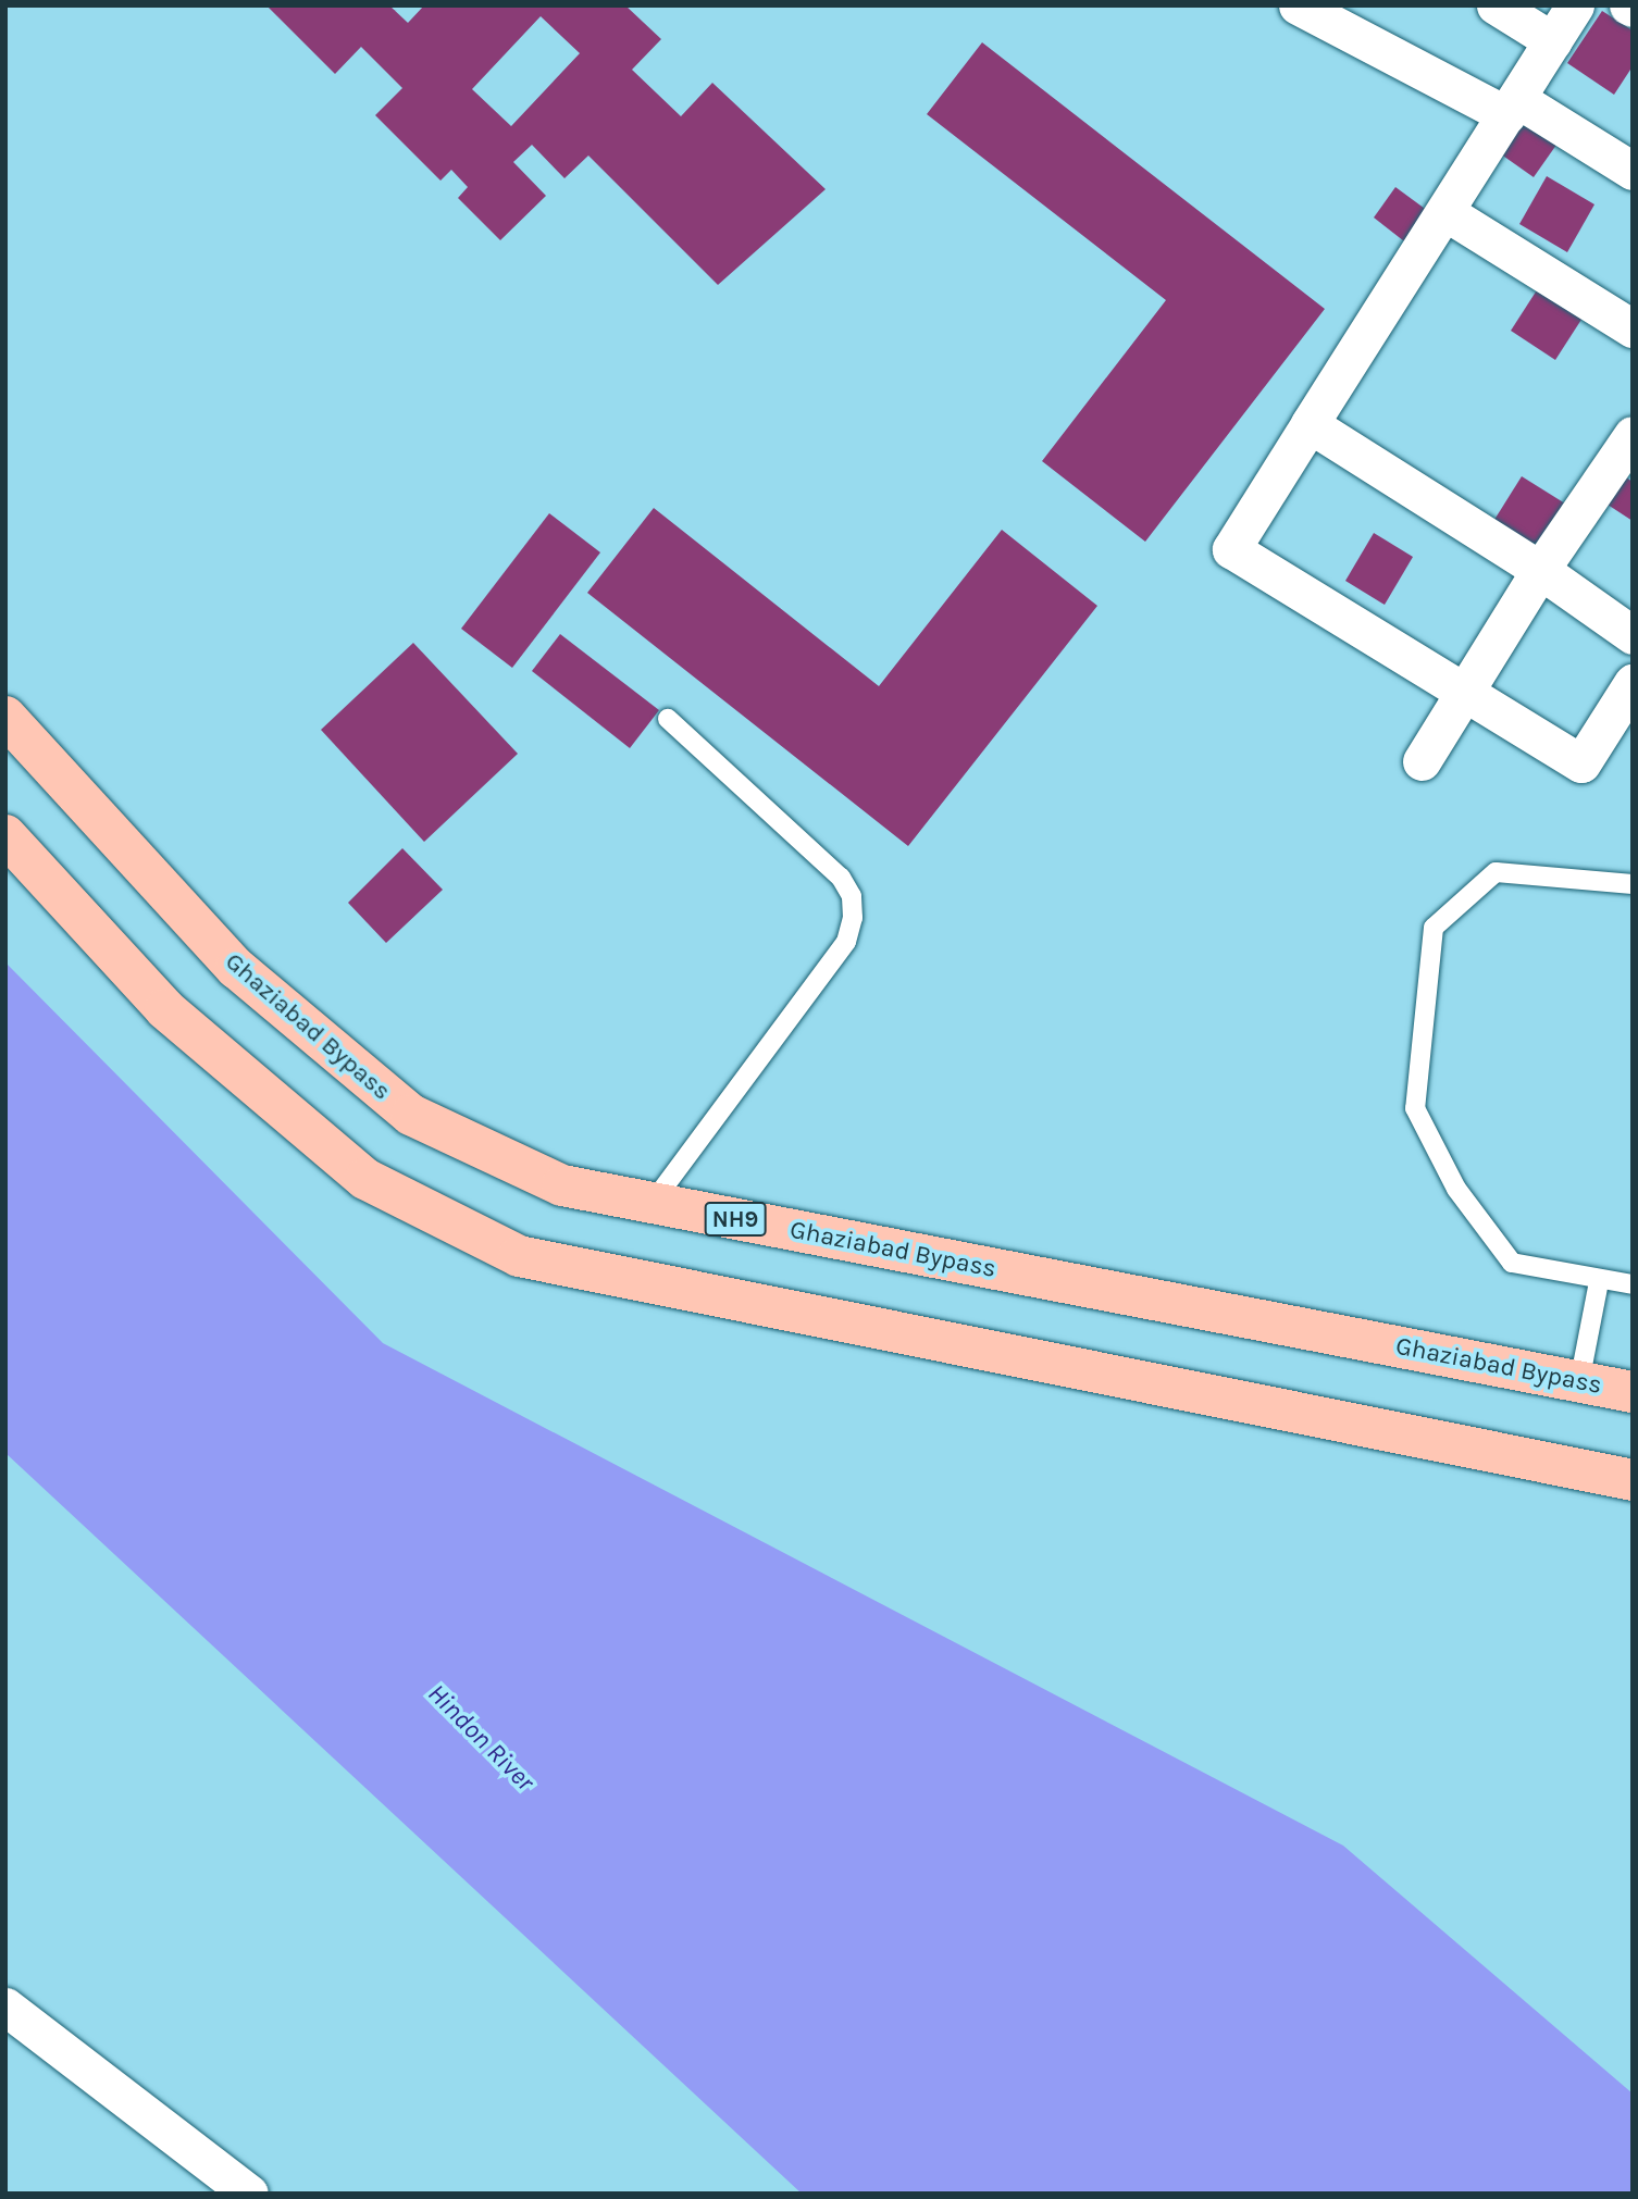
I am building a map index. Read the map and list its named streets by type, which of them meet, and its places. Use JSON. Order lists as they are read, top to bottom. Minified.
{"streets":{"highway":["Ghaziabad Bypass","NH9"]},"water":["Hindon River"]}
